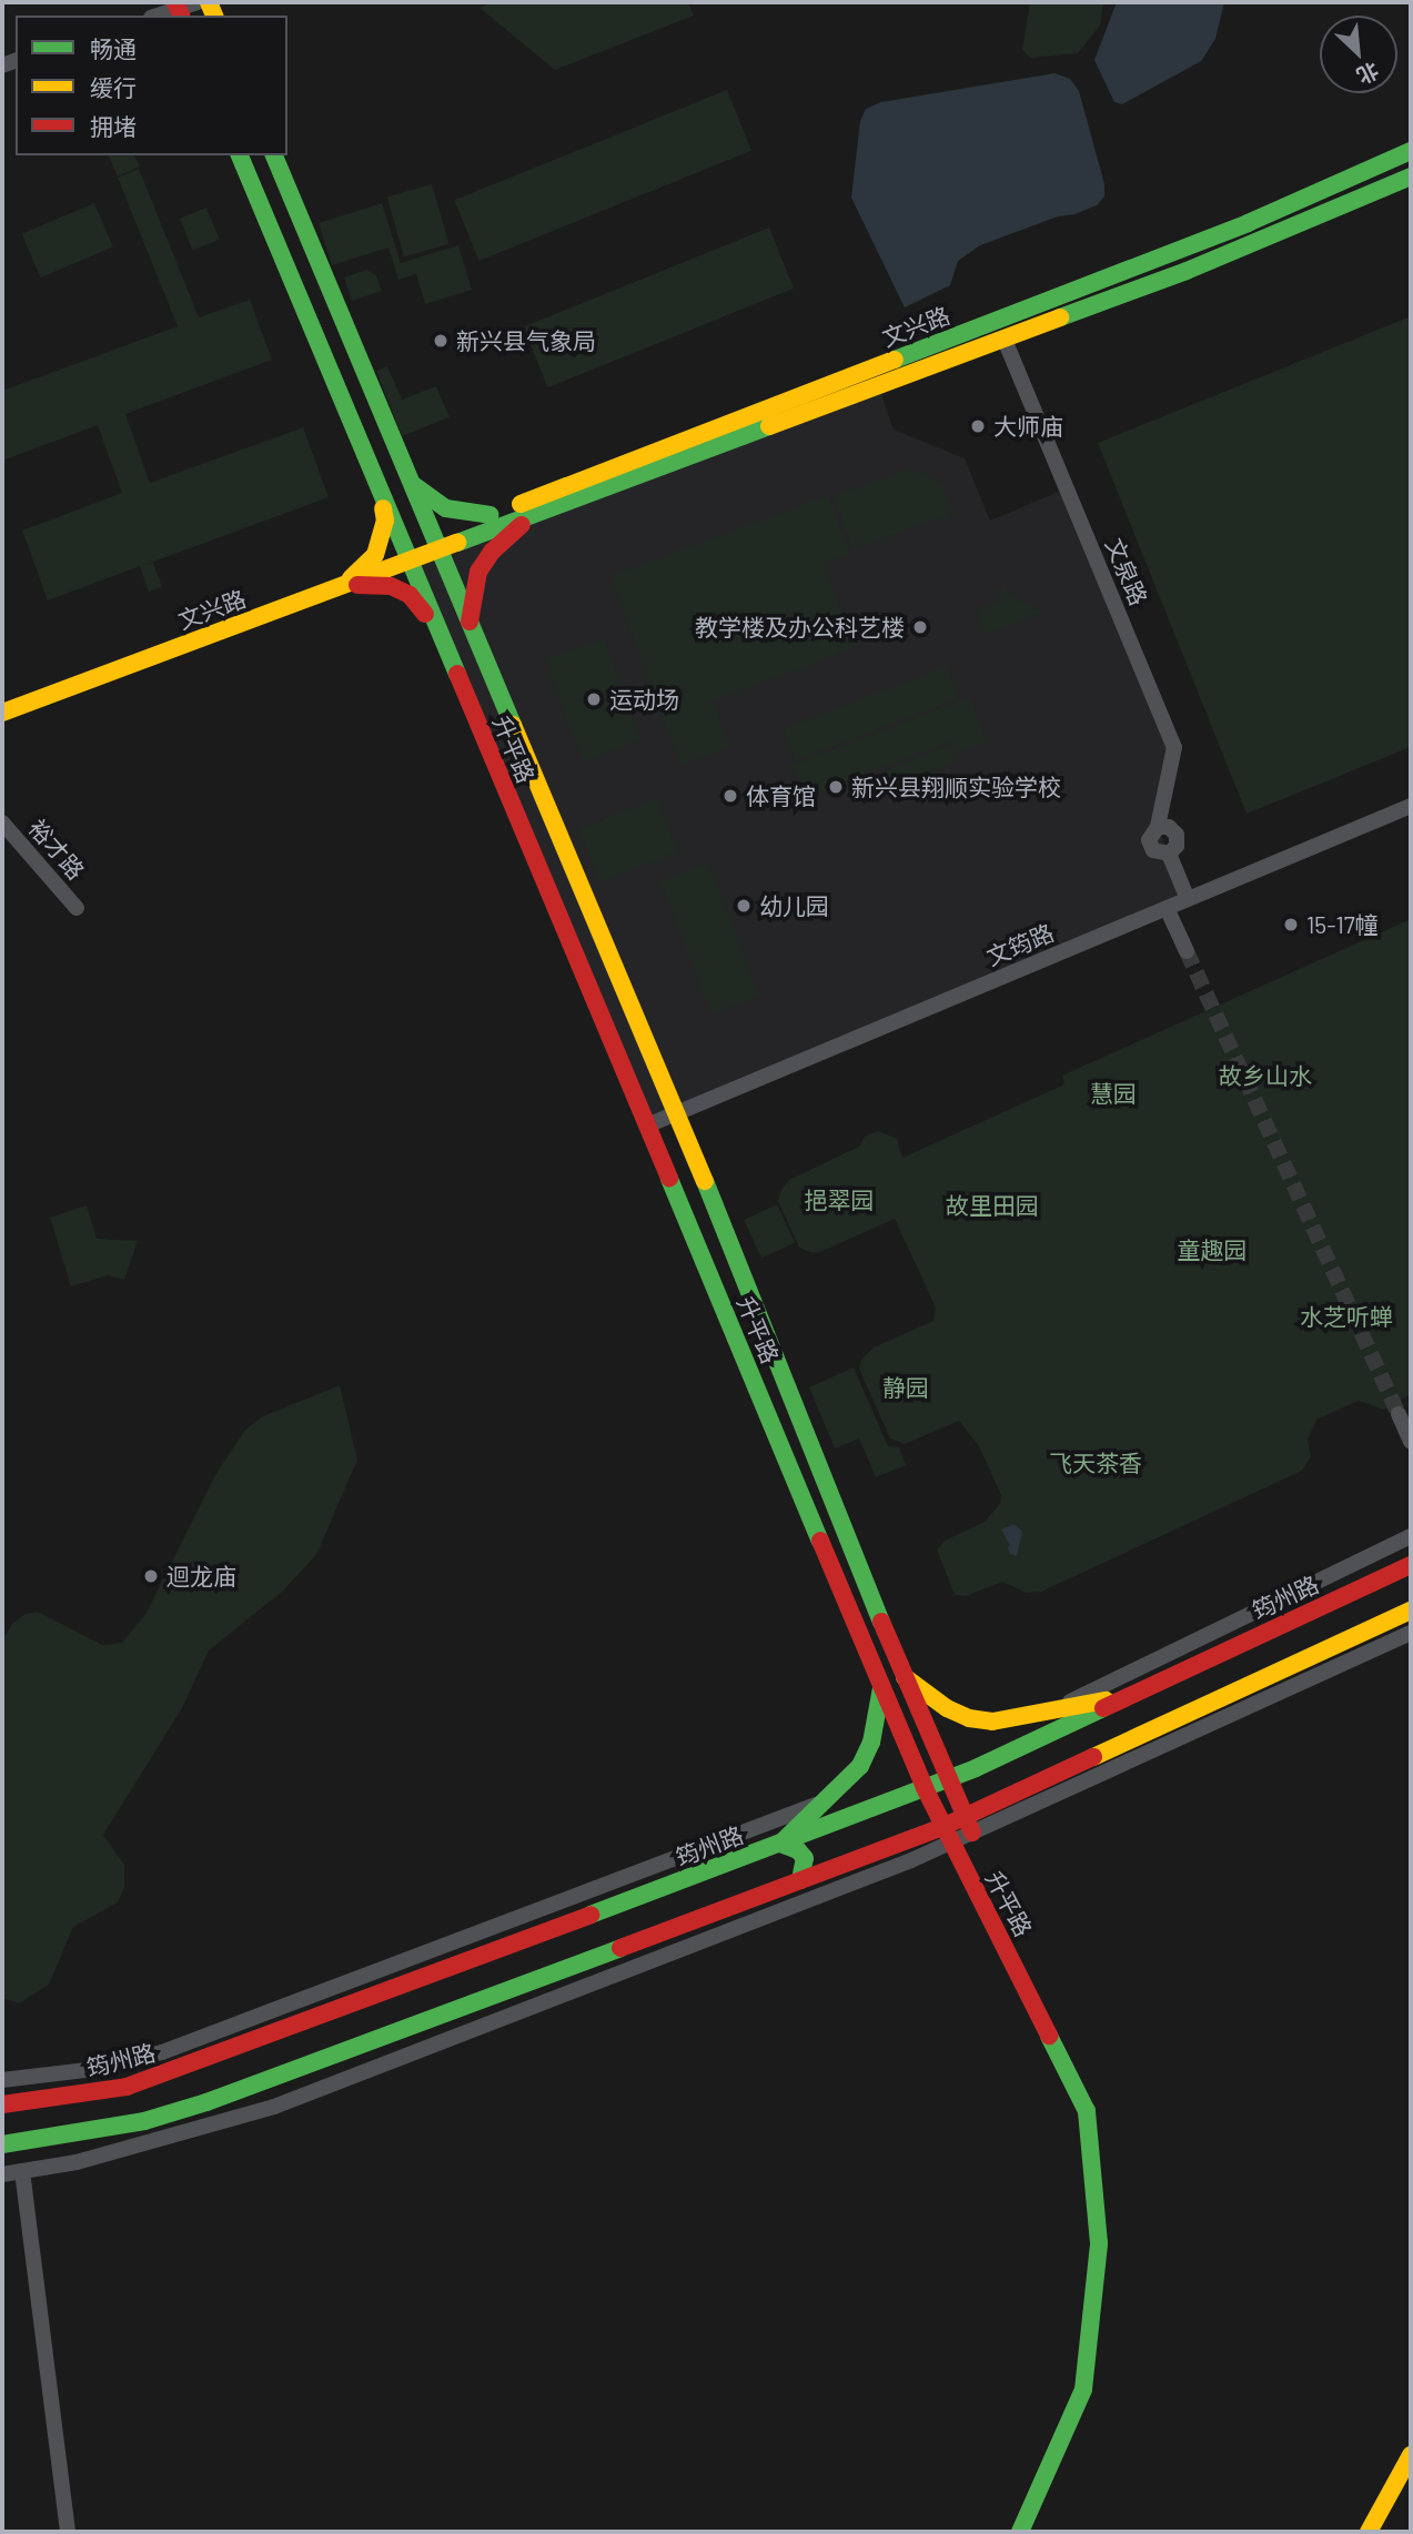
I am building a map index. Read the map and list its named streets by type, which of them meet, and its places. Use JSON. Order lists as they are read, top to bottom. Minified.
{"streets":{"street":["文兴路","文泉路","升平路","裕才路","文筠路","筠州路"]},"crossings":[["文兴路","文泉路"],["文兴路","升平路"],["文泉路","文筠路"],["升平路","文筠路"],["升平路","筠州路"]],"parks":["故乡山水","慧园","挹翠园","故里田园","童趣园","水芝听蝉","静园","飞天茶香"],"places":["新兴县气象局","大师庙","教学楼及办公科艺楼","运动场","新兴县翔顺实验学校","体育馆","幼儿园","15-17幢","迴龙庙"],"legend":["畅通","缓行","拥堵"],"north":"bottom right"}
